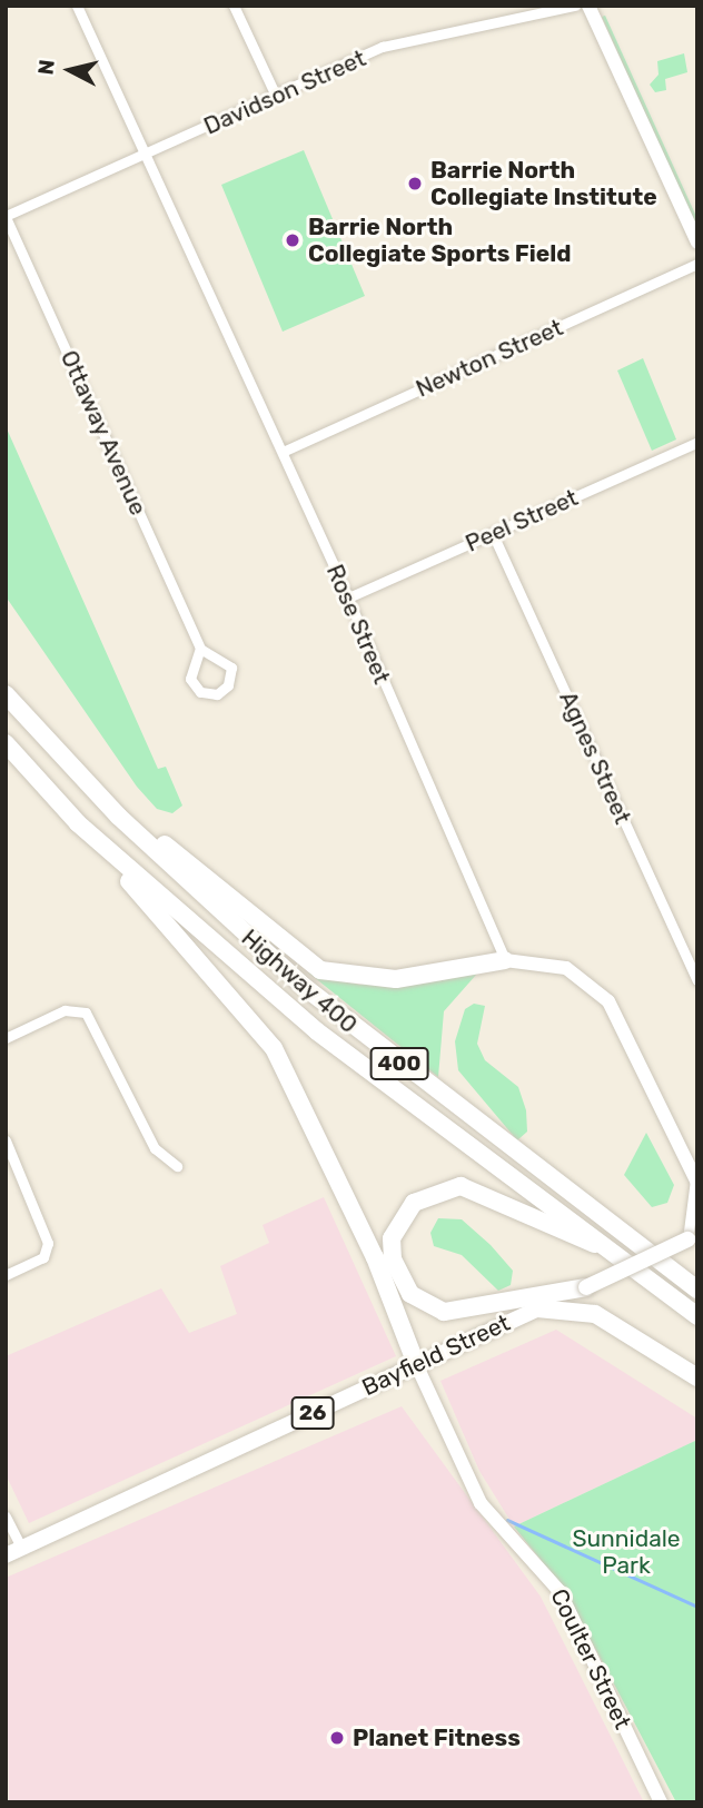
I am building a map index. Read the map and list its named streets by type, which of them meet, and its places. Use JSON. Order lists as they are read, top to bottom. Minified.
{"streets":{"highway":["Highway 400","400"],"main road":["Bayfield Street","26"],"street":["Davidson Street","Newton Street","Ottaway Avenue","Peel Street","Rose Street","Agnes Street","Coulter Street"]},"crossings":[["Davidson Street","Ottaway Avenue"],["Davidson Street","Rose Street"],["Newton Street","Rose Street"],["Peel Street","Rose Street"],["Peel Street","Agnes Street"],["Bayfield Street","Coulter Street"]],"parks":["Sunnidale Park"],"places":["Barrie North Collegiate Institute","Barrie North Collegiate Sports Field","Planet Fitness"],"north":"left"}
